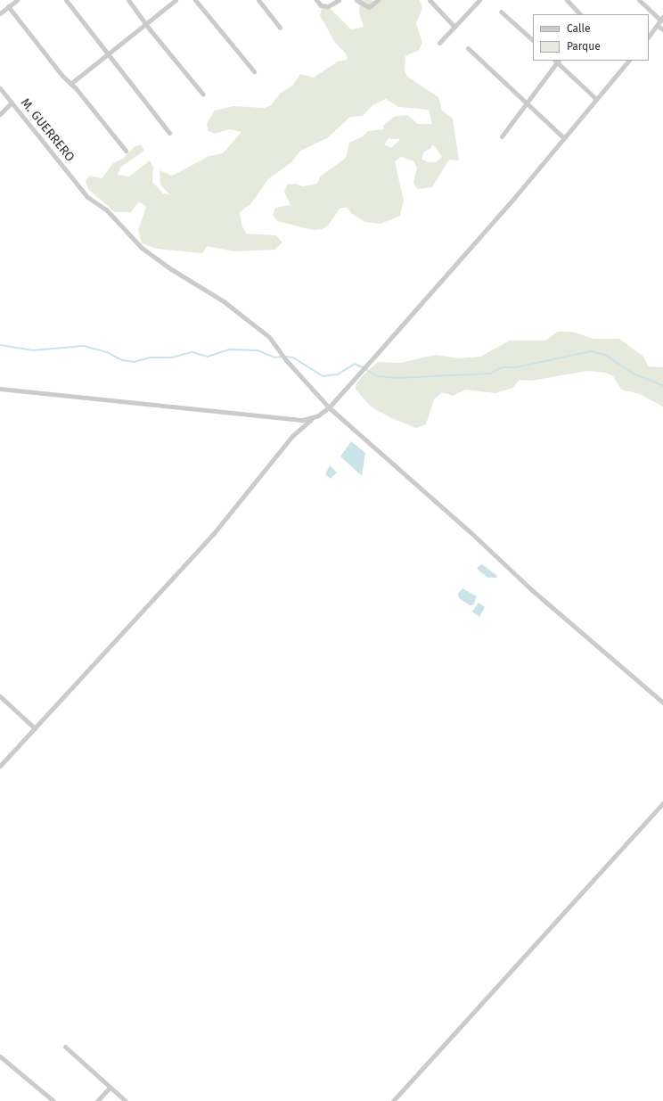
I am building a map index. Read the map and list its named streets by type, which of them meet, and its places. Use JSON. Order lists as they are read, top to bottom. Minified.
{"streets":{"street":["M. GUERRERO"]},"legend":["Calle","Parque"]}
